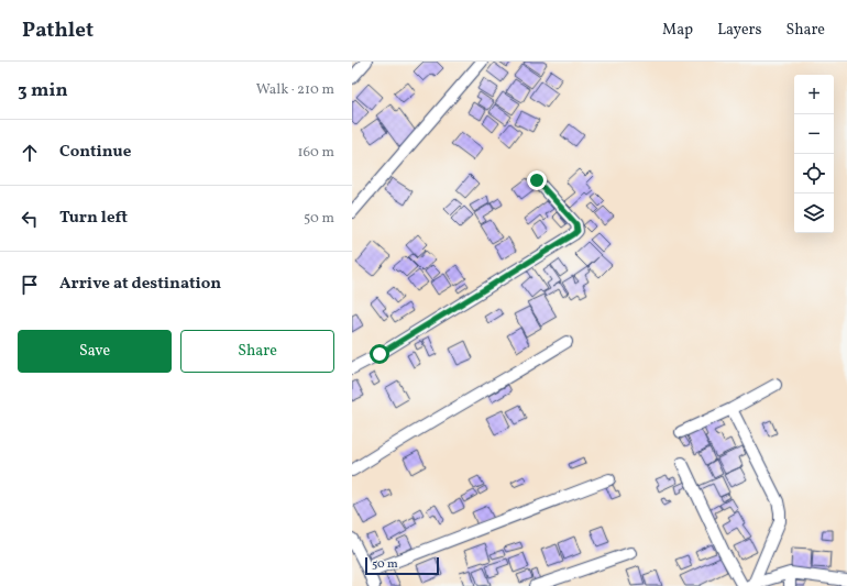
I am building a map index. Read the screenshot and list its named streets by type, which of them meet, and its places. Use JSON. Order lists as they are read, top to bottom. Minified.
{"scale_bar":"50 m","page":{"header":"Pathlet","nav":["Map","Layers","Share"],"heading":["3 min","Walk · 210 m"],"map_buttons":["+","−"],"list":[["Continue","160 m"],["Turn left","50 m"],"Arrive at destination"],"buttons":["Save","Share"],"scale":"50 m"}}
